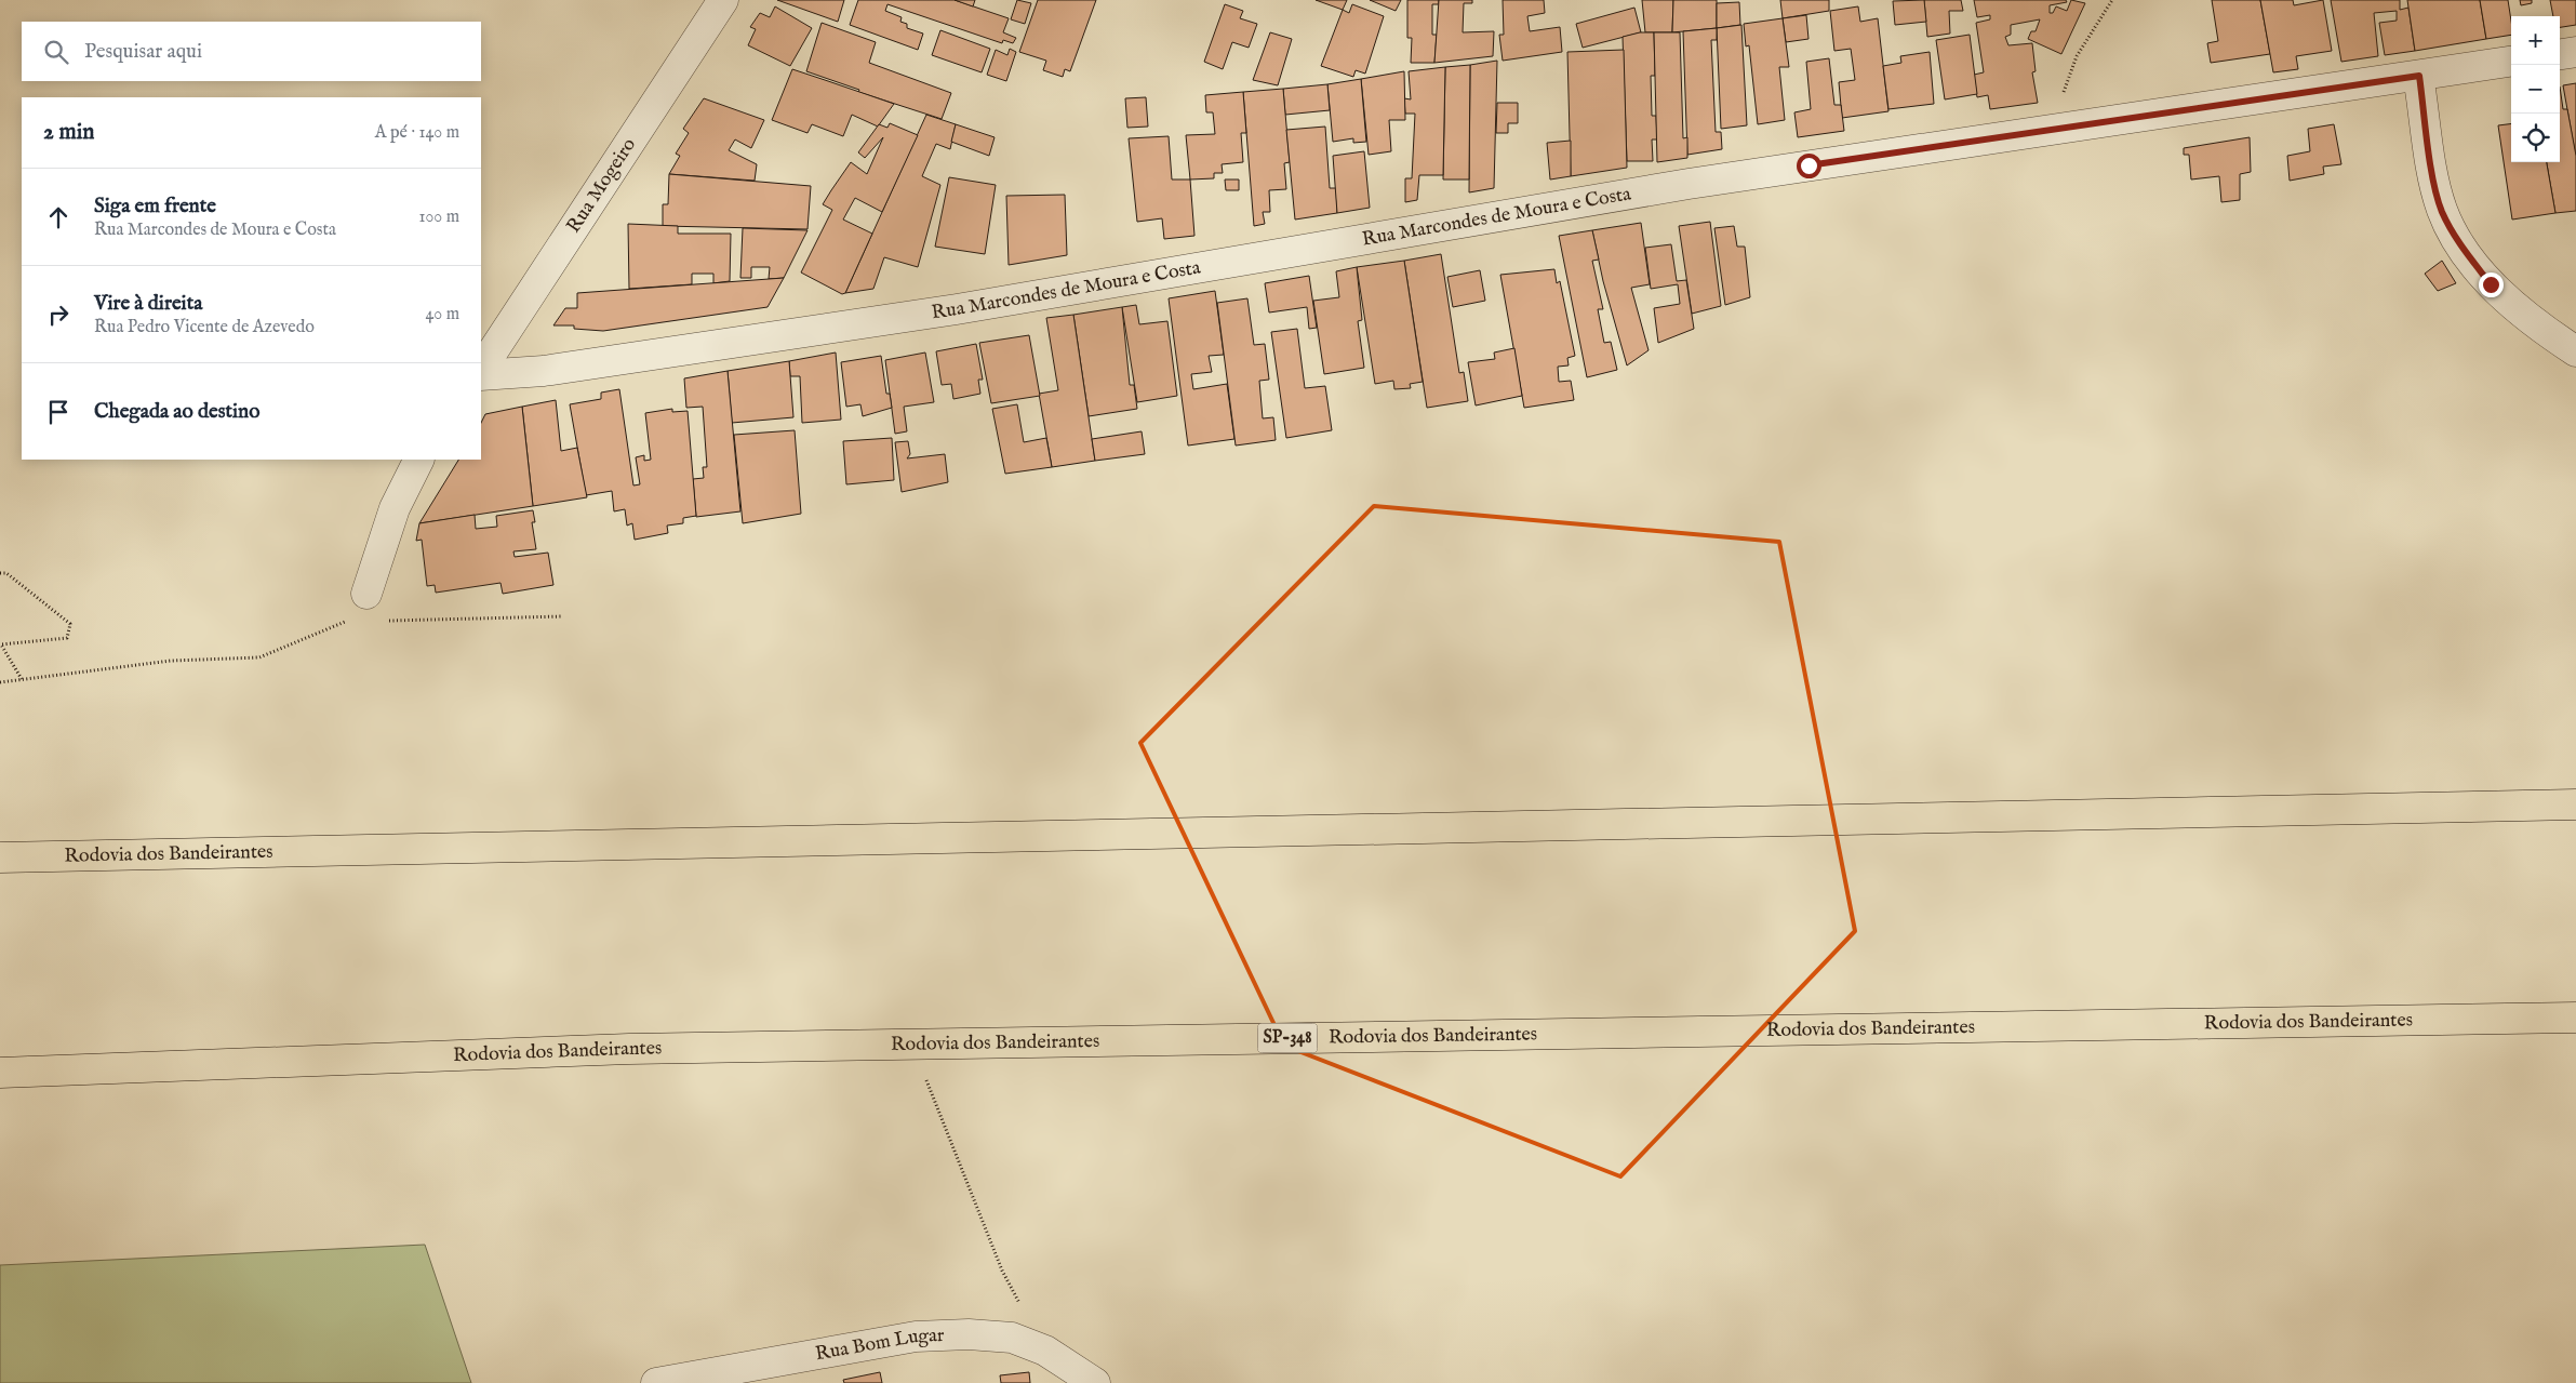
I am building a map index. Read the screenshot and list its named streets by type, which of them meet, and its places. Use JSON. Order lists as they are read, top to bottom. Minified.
{"streets":{"highway":["Rodovia dos Bandeirantes","SP-348"],"street":["Rua Mogeiro","Rua Marcondes de Moura e Costa","Rua Bom Lugar"]},"page":{"map_buttons":["+","−"],"search":"Pesquisar aqui","heading":["2 min","A pé · 140 m"],"list":[["Siga em frente","Rua Marcondes de Moura e Costa","100 m"],["Vire à direita","Rua Pedro Vicente de Azevedo","40 m"],"Chegada ao destino"]}}
